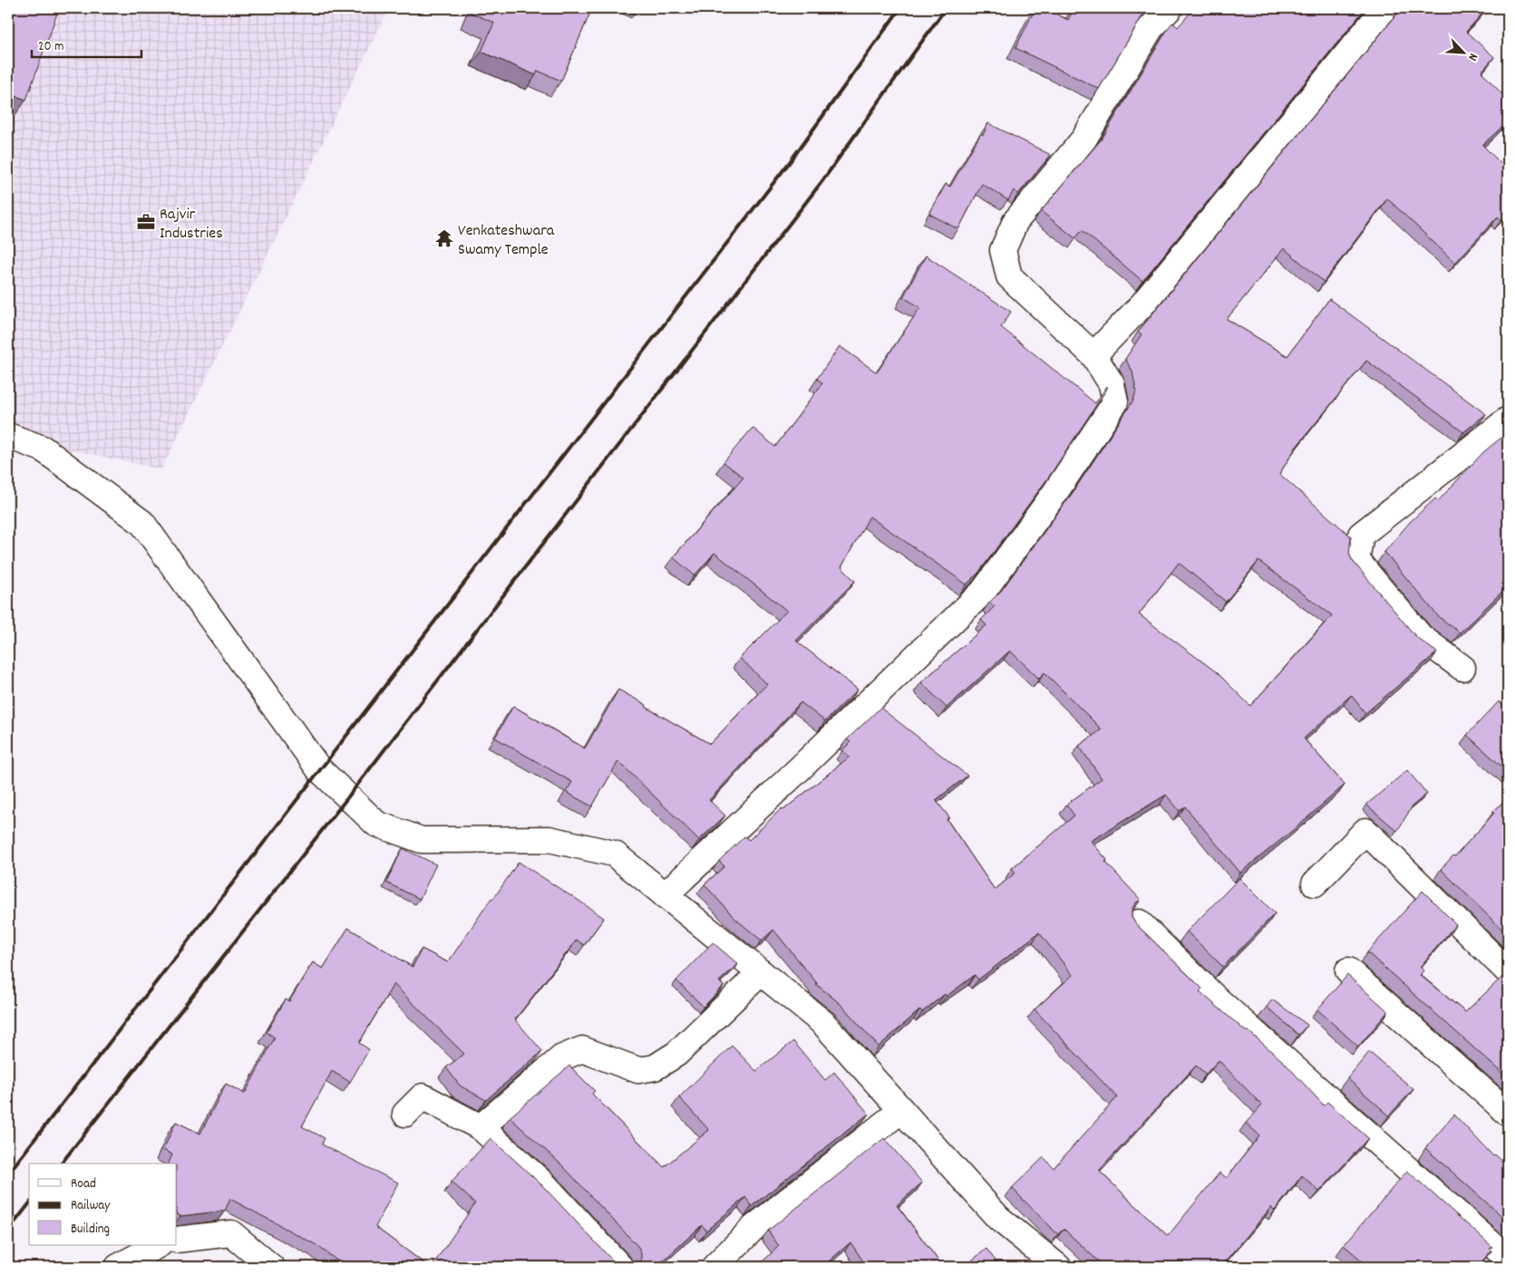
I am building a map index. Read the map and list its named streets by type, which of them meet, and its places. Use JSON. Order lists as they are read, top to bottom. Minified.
{"places":{"office":["Rajvir Industries"],"temple":["Venkateshwara Swamy Temple"]},"legend":["Road","Railway","Building"],"scale_bar":"20 m","north":"bottom right"}
